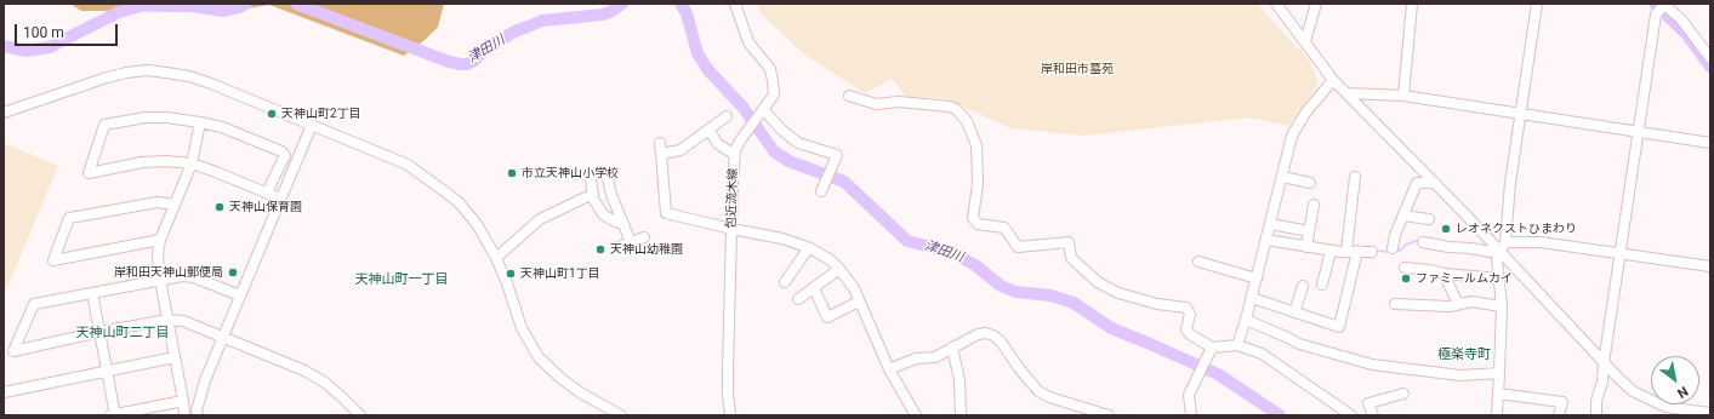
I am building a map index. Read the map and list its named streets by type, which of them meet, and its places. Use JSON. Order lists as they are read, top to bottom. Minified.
{"streets":{"street":["包近流木線"]},"districts":["天神山町一丁目","天神山町二丁目","極楽寺町"],"water":["津田川"],"parks":["岸和田市墓苑"],"places":["天神山町2丁目","市立天神山小学校","天神山保育園","レオネクストひまわり","天神山幼稚園","岸和田天神山郵便局","天神山町1丁目","ファミールムカイ"],"scale_bar":"100 m","north":"bottom right"}
